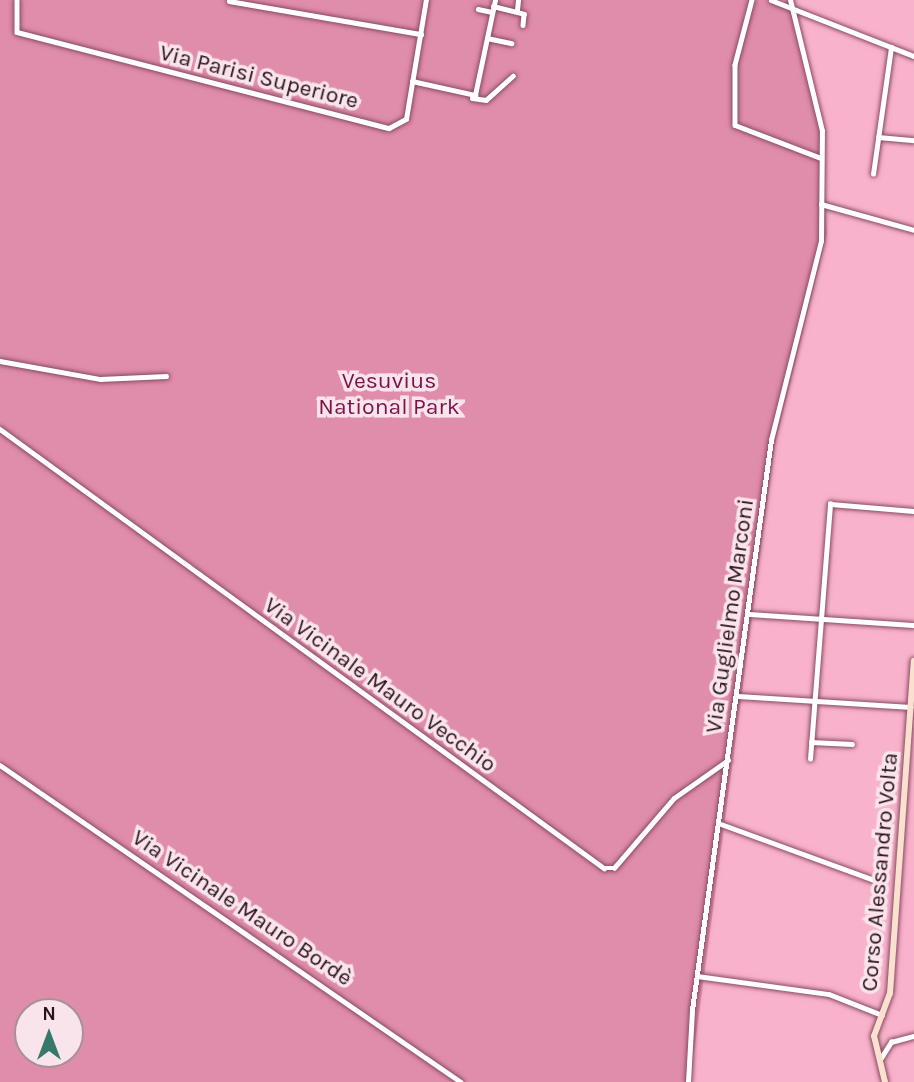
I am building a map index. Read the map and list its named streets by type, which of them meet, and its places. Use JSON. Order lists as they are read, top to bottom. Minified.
{"streets":{"main road":["Corso Alessandro Volta"],"street":["Via Parisi Superiore","Via Guglielmo Marconi","Via Vicinale Mauro Vecchio","Via Vicinale Mauro Bordè"]},"crossings":[["Via Guglielmo Marconi","Via Vicinale Mauro Vecchio"]],"parks":["Vesuvius National Park"],"north":"top"}
